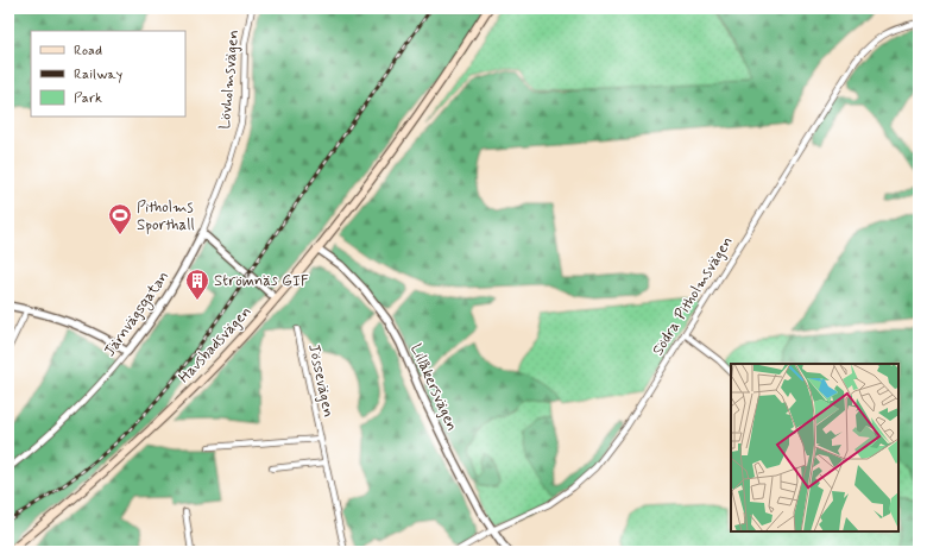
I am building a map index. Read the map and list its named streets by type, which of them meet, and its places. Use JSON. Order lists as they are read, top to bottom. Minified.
{"streets":{"main road":["Havsbadsvägen"],"street":["Lövholmsvägen","Södra Pitholmsvägen","Järnvägsgatan","Jössevägen","Lillåkersvägen"]},"crossings":[["Lövholmsvägen","Järnvägsgatan"],["Södra Pitholmsvägen","Lillåkersvägen"],["Havsbadsvägen","Lillåkersvägen"]],"places":{"sports":["Pitholms Sporthall"],"building":["Strömnäs GIF"]},"legend":["Road","Railway","Park"]}
